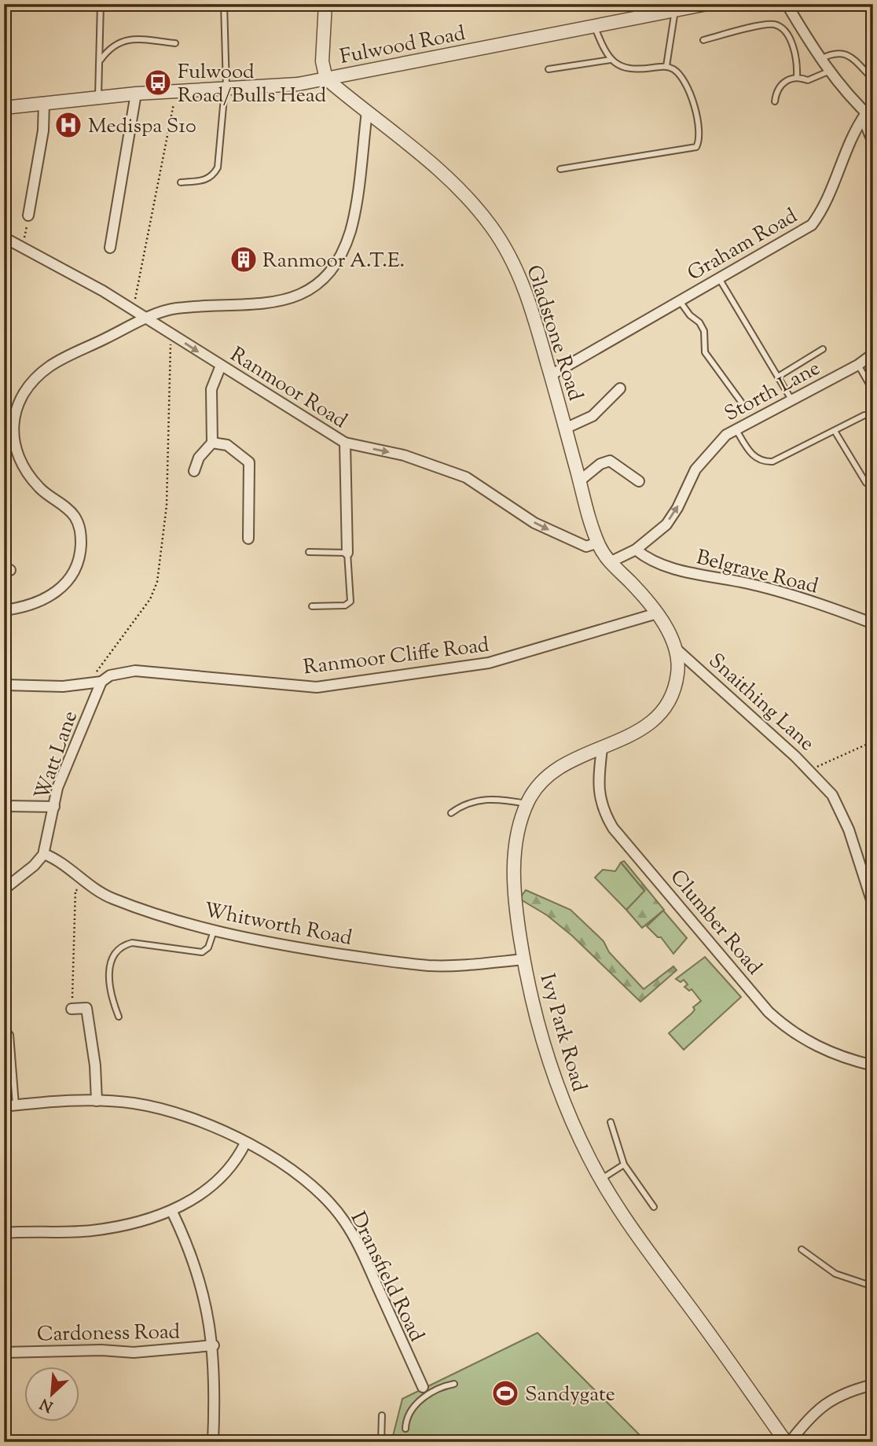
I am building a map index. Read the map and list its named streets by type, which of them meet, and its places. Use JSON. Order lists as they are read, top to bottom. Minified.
{"streets":{"street":["Fulwood Road","Graham Road","Gladstone Road","Ranmoor Road","Storth Lane","Belgrave Road","Ranmoor Cliffe Road","Snaithing Lane","Watt Lane","Clumber Road","Whitworth Road","Ivy Park Road","Dransfield Road","Cardoness Road"]},"crossings":[["Fulwood Road","Gladstone Road"],["Graham Road","Gladstone Road"],["Gladstone Road","Ranmoor Road"],["Gladstone Road","Snaithing Lane"],["Ranmoor Road","Snaithing Lane"],["Storth Lane","Belgrave Road"],["Storth Lane","Snaithing Lane"],["Ranmoor Cliffe Road","Snaithing Lane"],["Ranmoor Cliffe Road","Watt Lane"],["Snaithing Lane","Ivy Park Road"],["Watt Lane","Whitworth Road"],["Clumber Road","Ivy Park Road"],["Whitworth Road","Ivy Park Road"]],"one_way":["Ranmoor Road","Storth Lane"],"places":{"bus stop":["Fulwood Road/Bulls Head"],"hospital":["Medispa S10"],"building":["Ranmoor A.T.E."],"sports":["Sandygate"]},"north":"bottom left"}
